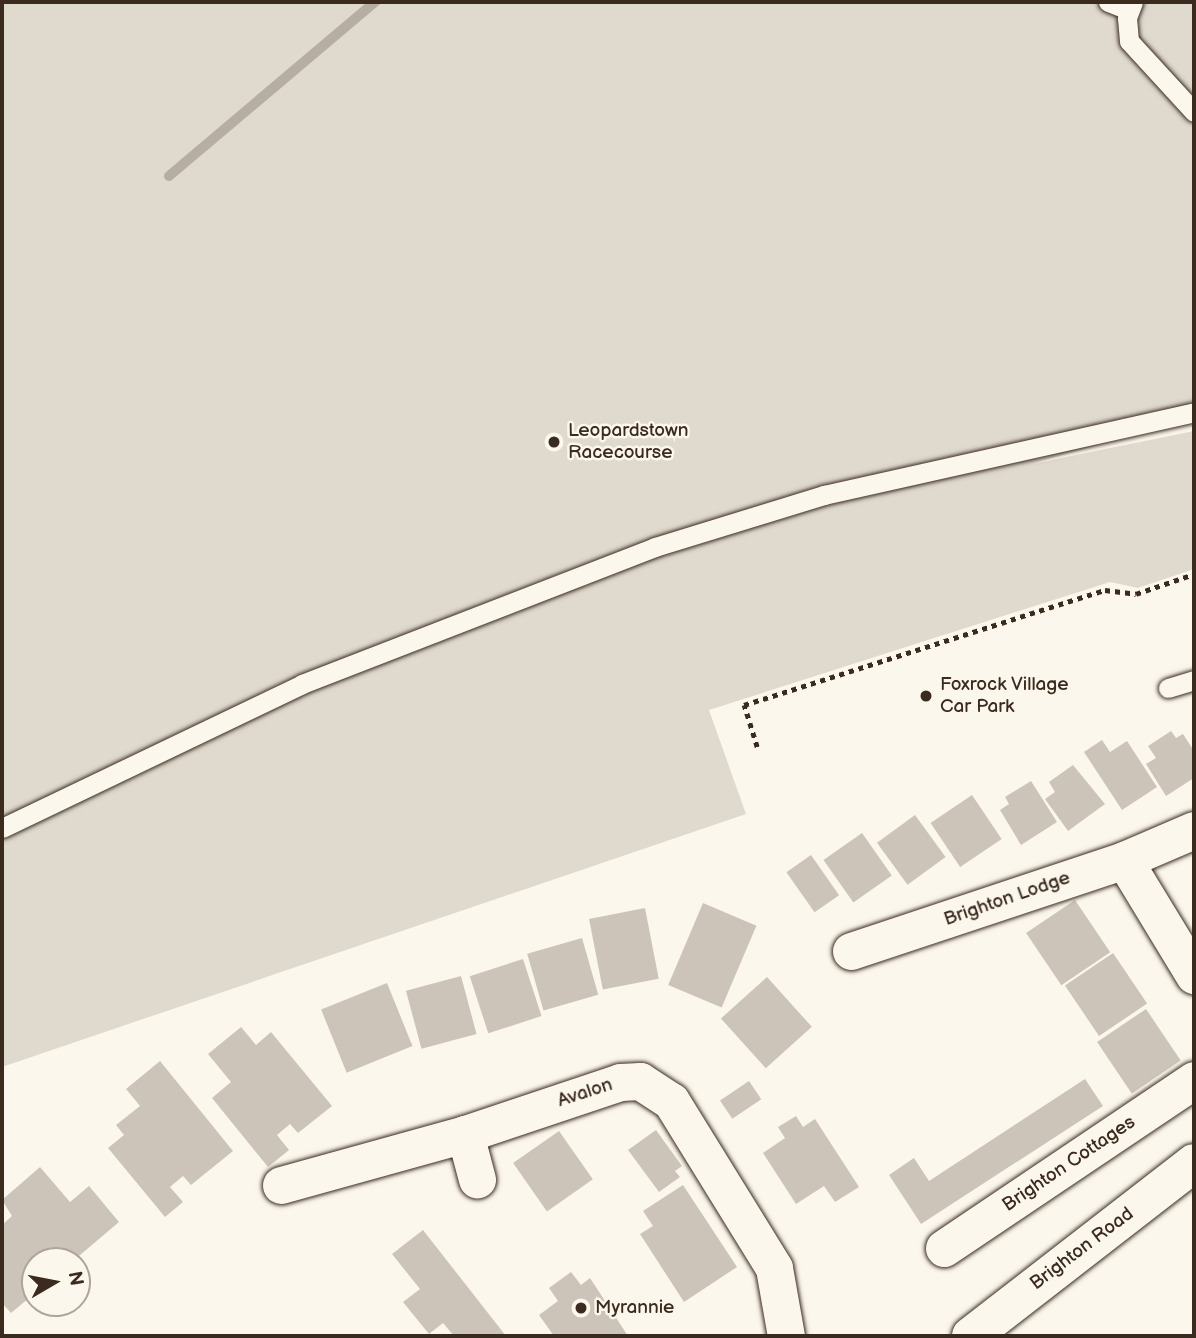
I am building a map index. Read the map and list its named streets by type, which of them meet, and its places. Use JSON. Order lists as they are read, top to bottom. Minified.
{"streets":{"street":["Brighton Lodge","Avalon","Brighton Cottages","Brighton Road"]},"places":["Leopardstown Racecourse","Foxrock Village Car Park","Myrannie"],"north":"right"}
